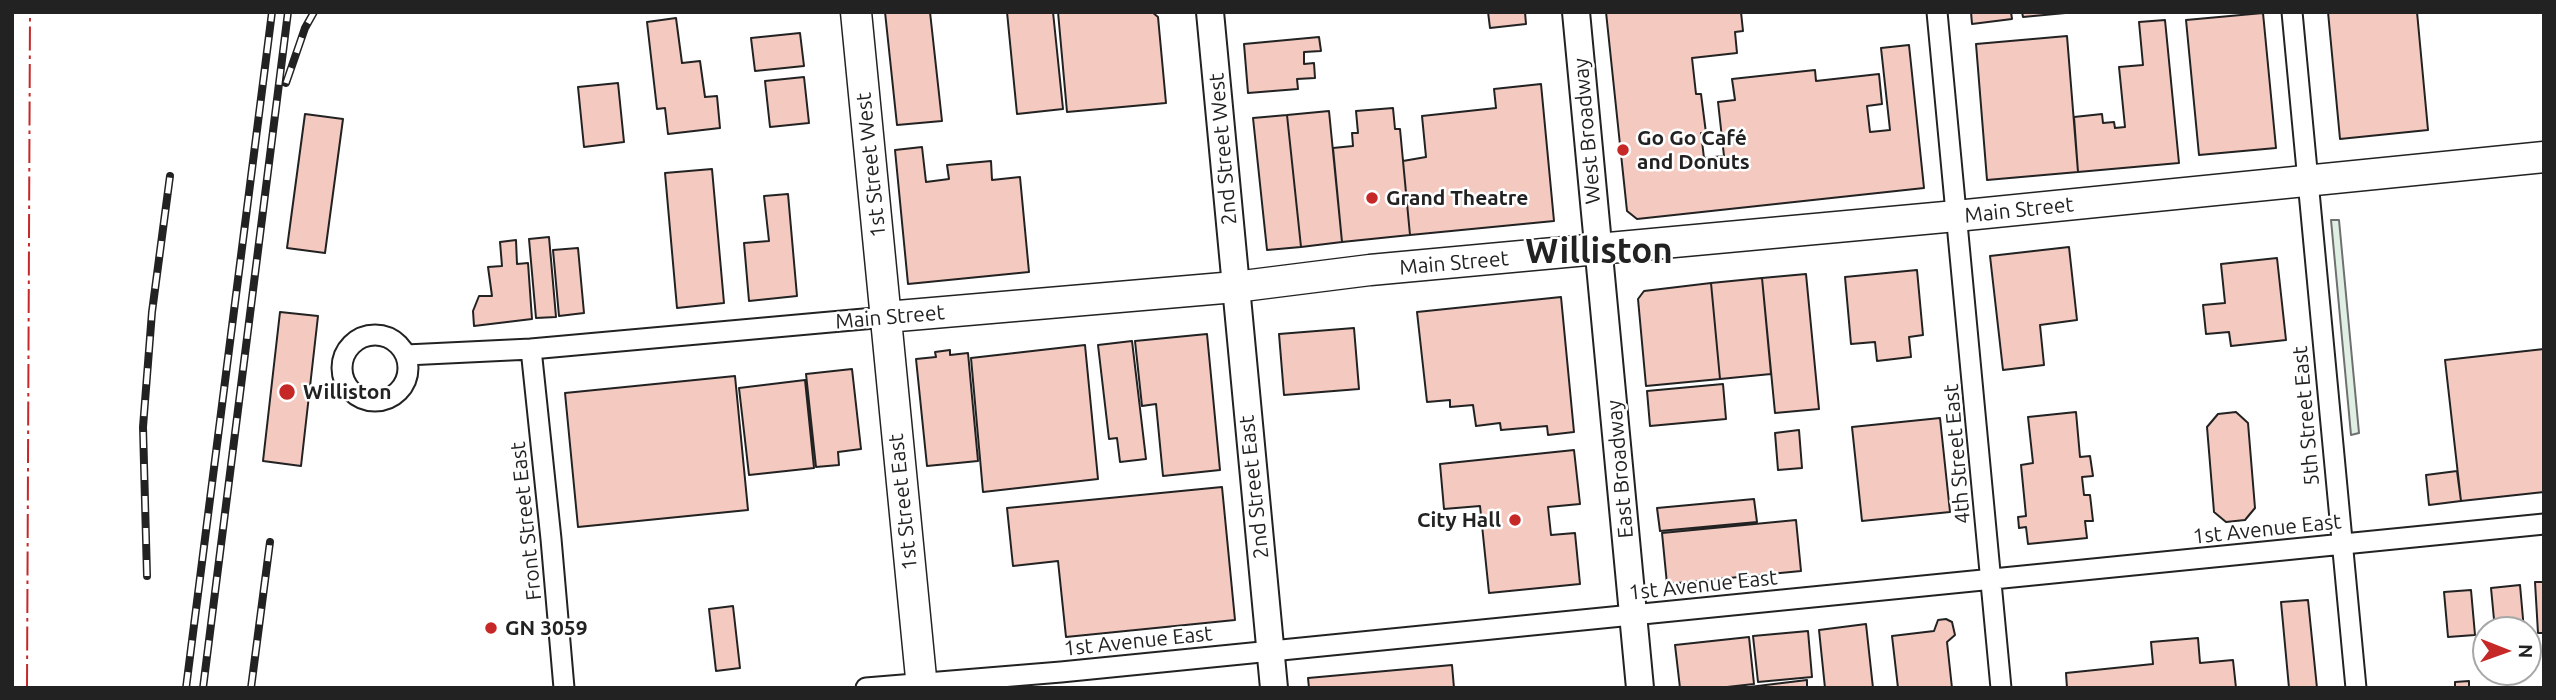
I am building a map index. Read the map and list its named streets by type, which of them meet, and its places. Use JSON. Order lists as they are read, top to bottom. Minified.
{"streets":{"main road":["1st Street West","Main Street","1st Street East"],"street":["West Broadway","2nd Street West","5th Street East","4th Street East","East Broadway","2nd Street East","Front Street East","1st Avenue East"]},"crossings":[["West Broadway","Main Street"],["West Broadway","East Broadway"],["2nd Street West","Main Street"],["2nd Street West","2nd Street East"],["1st Street West","Main Street"],["1st Street West","1st Street East"],["Main Street","5th Street East"],["Main Street","4th Street East"],["Main Street","East Broadway"],["Main Street","2nd Street East"],["Main Street","1st Street East"],["Main Street","Front Street East"],["5th Street East","1st Avenue East"],["4th Street East","1st Avenue East"],["East Broadway","1st Avenue East"],["2nd Street East","1st Avenue East"],["1st Street East","1st Avenue East"]],"districts":["Williston"],"places":["Go Go Café and Donuts","Grand Theatre","Williston","City Hall","GN 3059"],"north":"right"}
